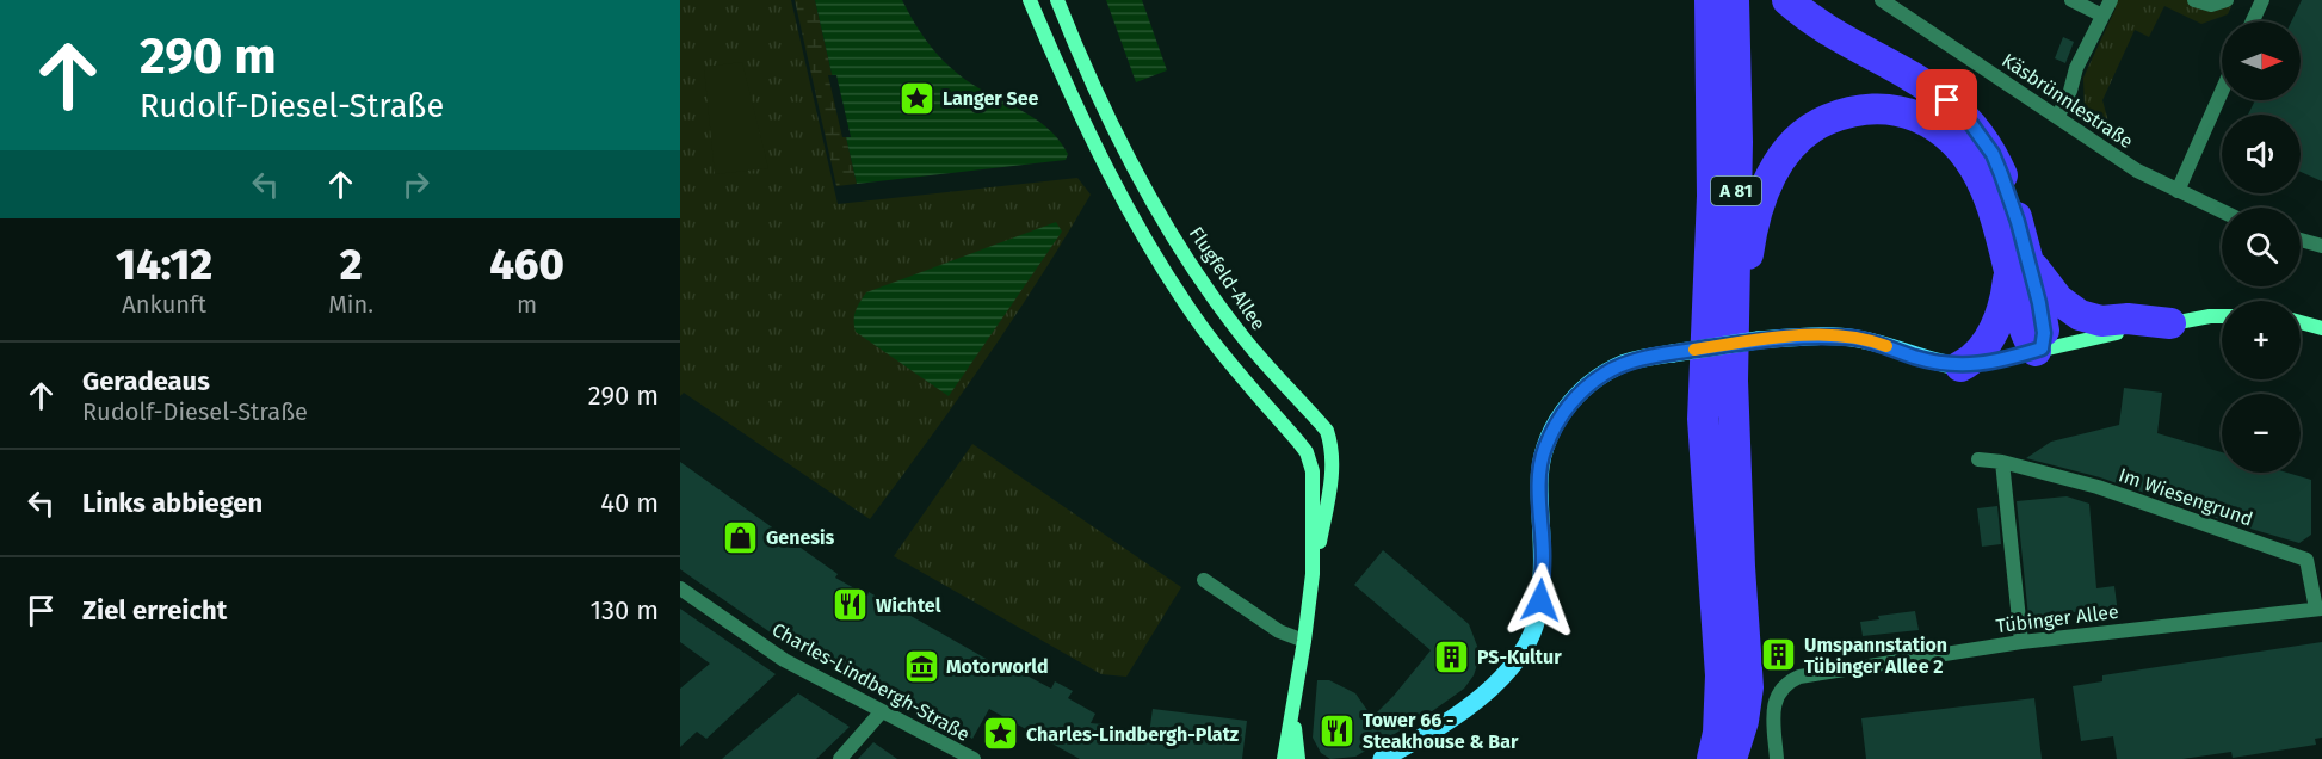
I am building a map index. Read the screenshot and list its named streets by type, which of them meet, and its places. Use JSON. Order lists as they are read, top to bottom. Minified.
{"streets":{"highway":["A 81"],"main road":["Flugfeld-Allee"],"street":["Käsbrünnlestraße","Im Wiesengrund","Tübinger Allee","Charles-Lindbergh-Straße"]},"crossings":[["Im Wiesengrund","Tübinger Allee"]],"places":{"place":["Langer See","Charles-Lindbergh-Platz"],"shop":["Genesis"],"restaurant":["Wichtel","Tower 66 - Steakhouse & Bar"],"building":["Umspannstation Tübinger Allee 2","PS-Kultur"],"museum":["Motorworld"]},"north":"right","page":{"turn":["290 m","Rudolf-Diesel-Straße"],"map_buttons":["+","−"],"eta":["14:12","Ankunft","2","Min.","460","m"],"list":[{"name":"Geradeaus","note":"Rudolf-Diesel-Straße","value":"290 m"},{"name":"Links abbiegen","value":"40 m"},{"name":"Ziel erreicht","value":"130 m"}]}}
